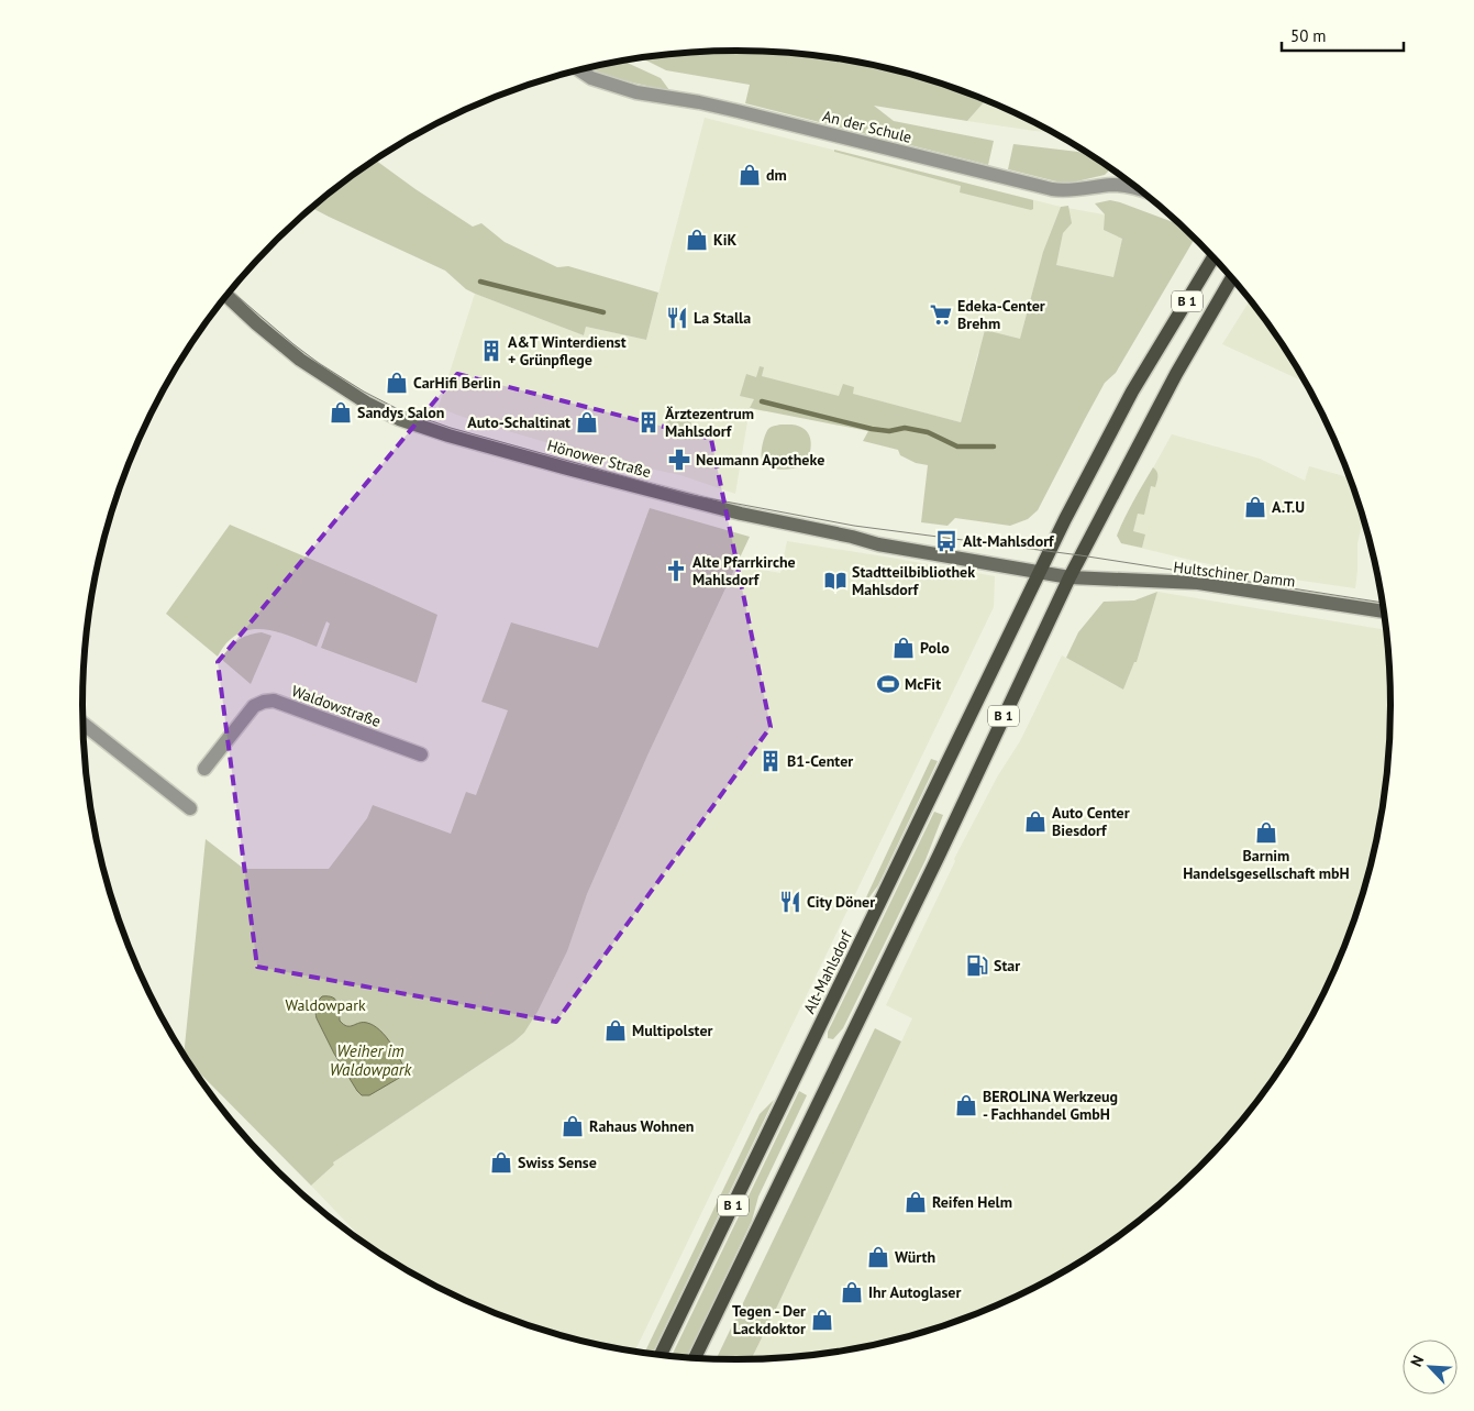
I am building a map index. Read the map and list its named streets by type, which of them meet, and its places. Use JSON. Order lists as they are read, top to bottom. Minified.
{"streets":{"main road":["B 1","Hönower Straße","Hultschiner Damm","Alt-Mahlsdorf"],"street":["An der Schule","Waldowstraße"]},"crossings":[["B 1","Hultschiner Damm"],["Hönower Straße","Hultschiner Damm"],["Hönower Straße","Alt-Mahlsdorf"],["Hultschiner Damm","Alt-Mahlsdorf"]],"water":["Weiher im Waldowpark"],"parks":["Waldowpark"],"places":{"shop":["dm","KiK","CarHifi Berlin","Sandys Salon","Auto-Schaltinat","A.T.U","Polo","Auto Center Biesdorf","Barnim Handelsgesellschaft mbH","Multipolster","BEROLINA Werkzeug - Fachhandel GmbH","Rahaus Wohnen","Swiss Sense","Reifen Helm","Würth","Ihr Autoglaser","Tegen - Der Lackdoktor"],"supermarket":["Edeka-Center Brehm"],"restaurant":["La Stalla","City Döner"],"building":["A&T Winterdienst + Grünpflege","Ärztezentrum Mahlsdorf","B1-Center"],"pharmacy":["Neumann Apotheke"],"bus stop":["Alt-Mahlsdorf"],"church":["Alte Pfarrkirche Mahlsdorf"],"library":["Stadtteilbibliothek Mahlsdorf"],"sports":["McFit"],"fuel station":["Star"]},"scale_bar":"50 m","north":"top left"}
